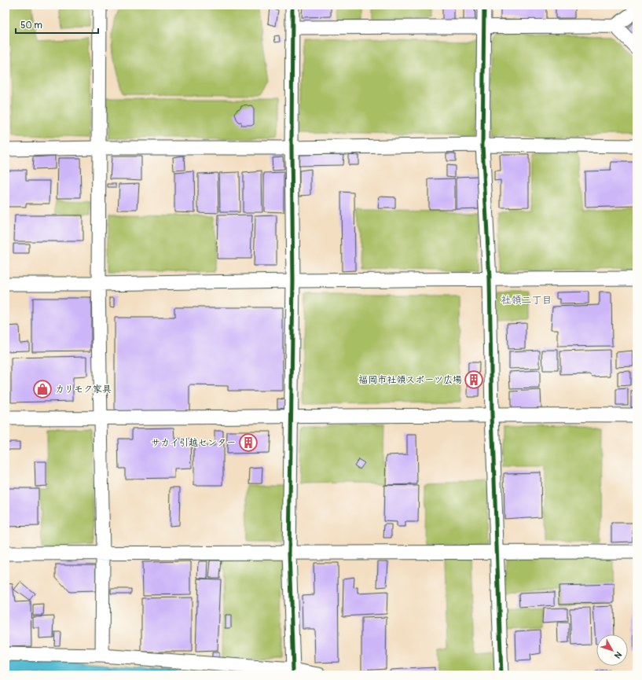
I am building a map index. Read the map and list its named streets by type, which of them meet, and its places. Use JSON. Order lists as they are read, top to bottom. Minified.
{"districts":["社領二丁目"],"places":{"building":["福岡市社領スポーツ広場","サカイ引越センター"],"shop":["カリモク家具"]},"scale_bar":"50 m","north":"bottom right"}
